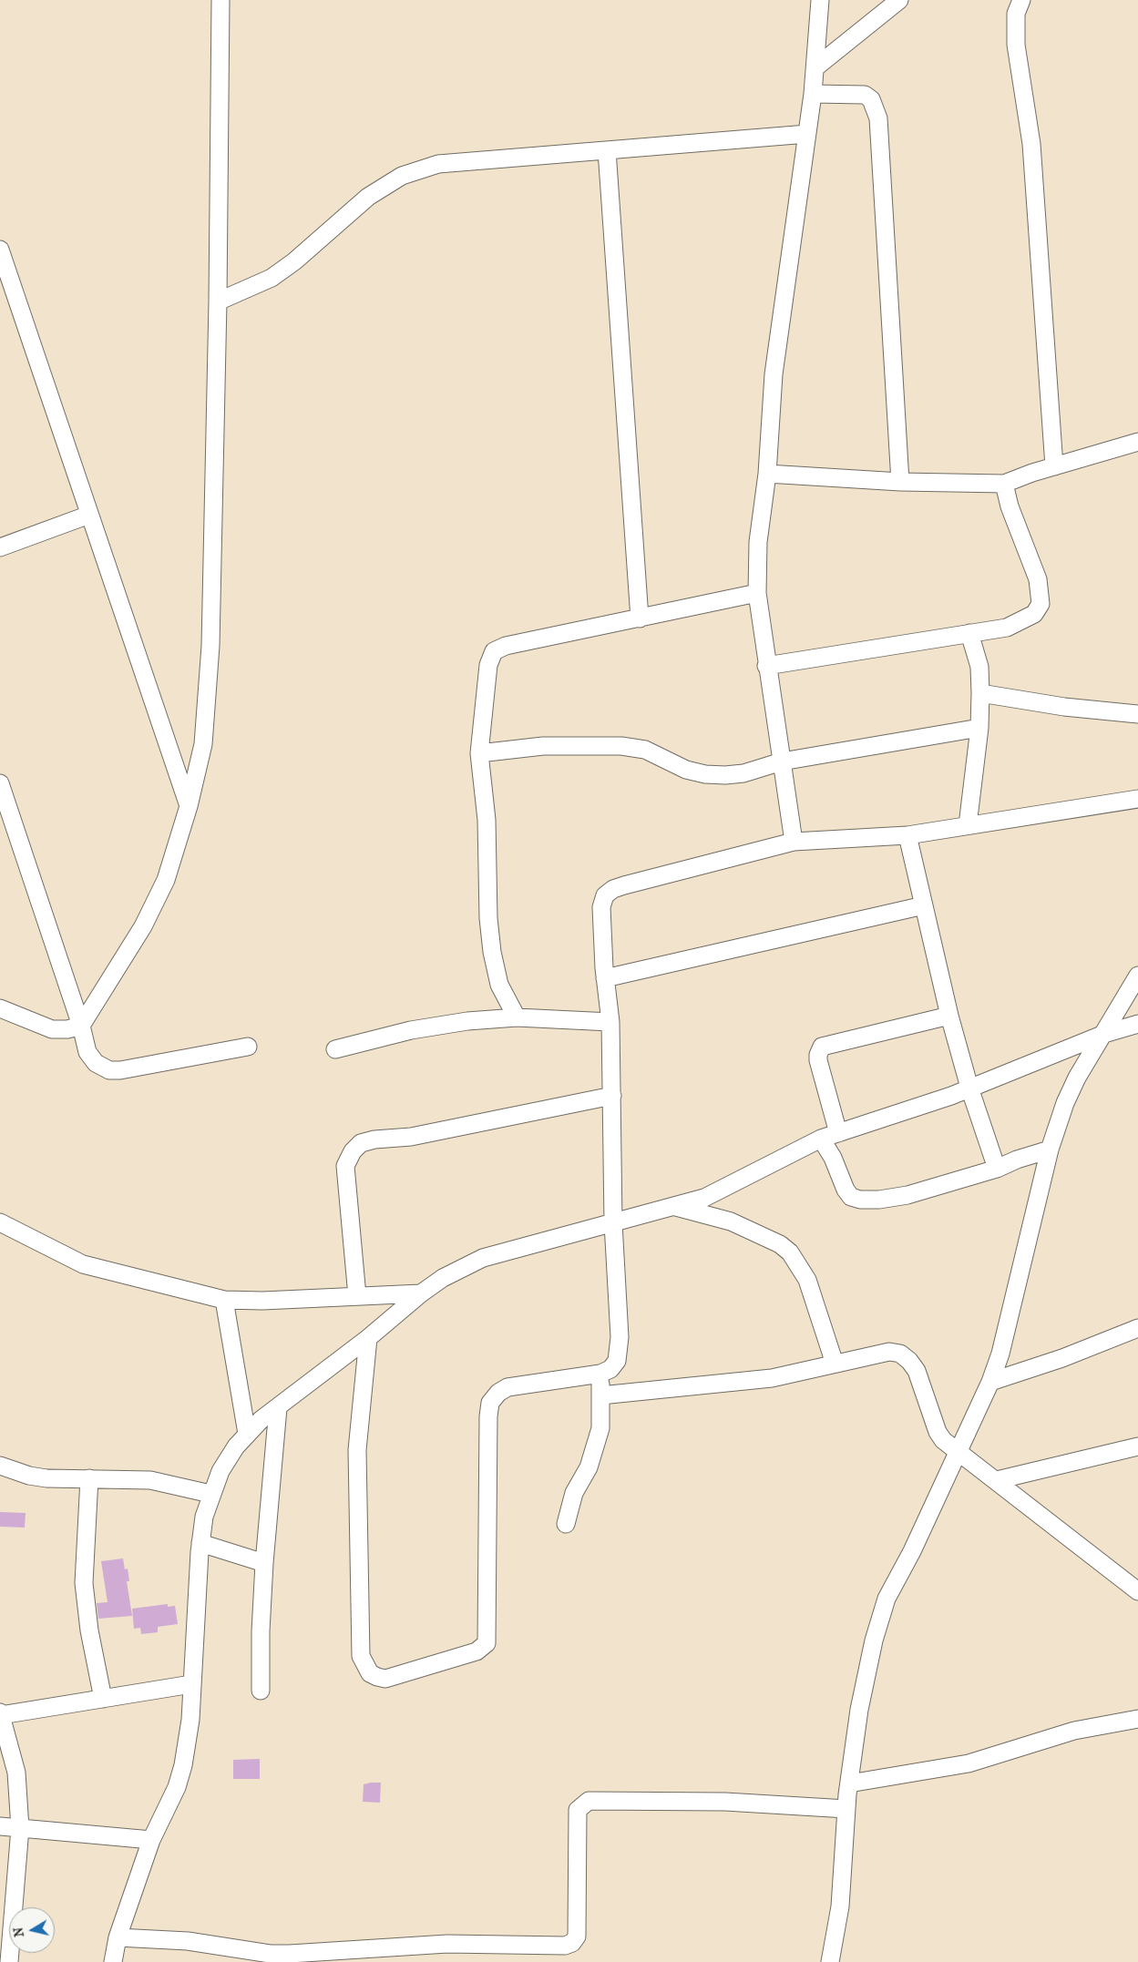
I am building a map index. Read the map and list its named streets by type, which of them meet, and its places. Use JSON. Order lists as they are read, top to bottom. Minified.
{"north":"left"}
